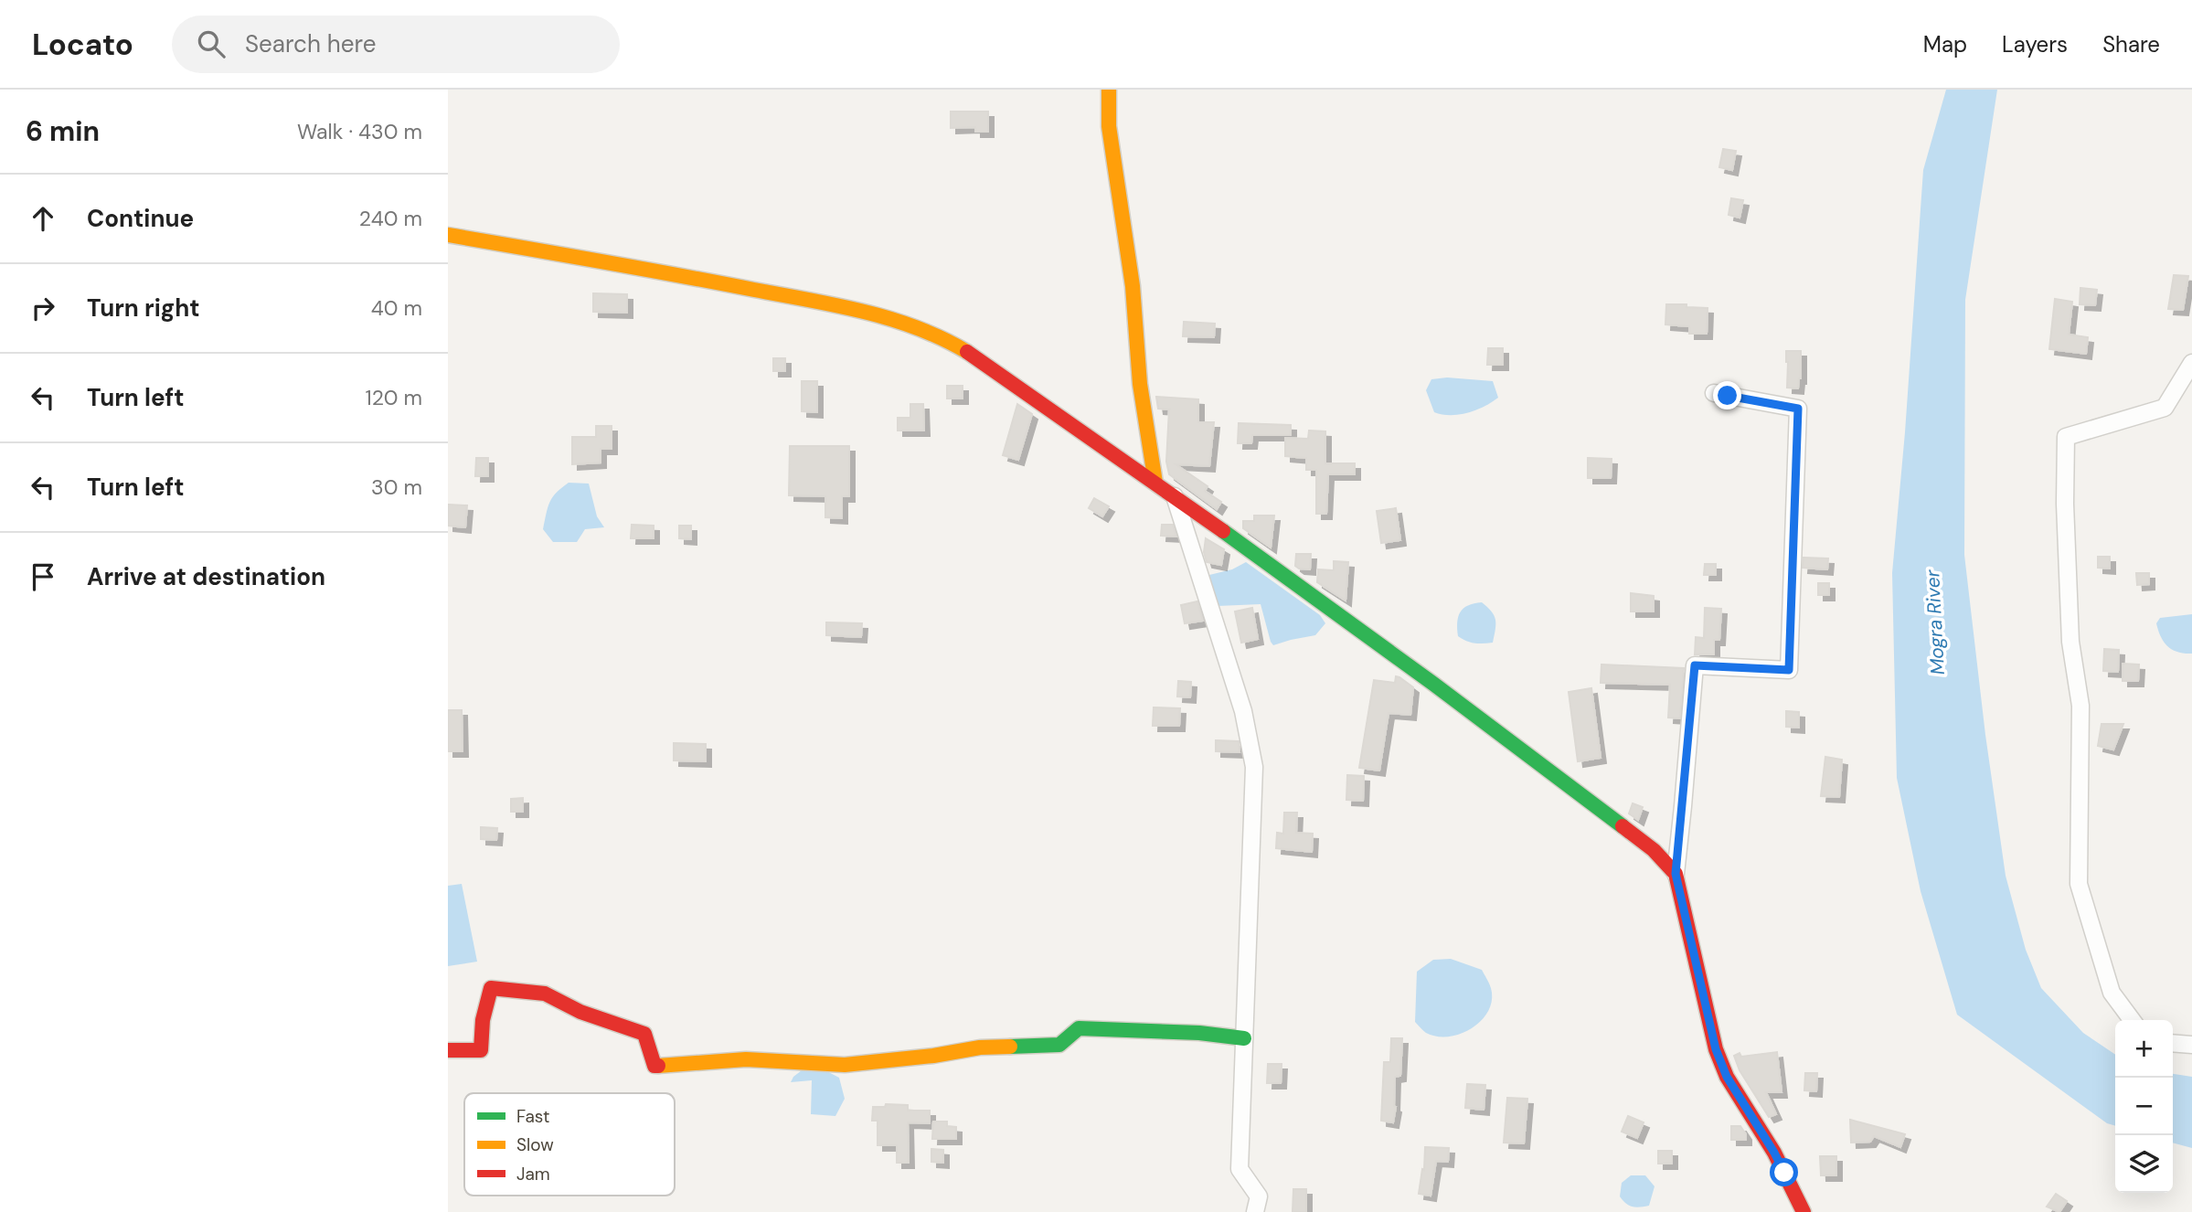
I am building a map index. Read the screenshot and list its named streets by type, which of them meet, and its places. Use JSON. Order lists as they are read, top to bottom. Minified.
{"water":["Mogra River"],"legend":["Fast","Slow","Jam"],"page":{"header":"Locato","search":"Search here","nav":["Map","Layers","Share"],"heading":["6 min","Walk · 430 m"],"list":[["Continue","240 m"],["Turn right","40 m"],["Turn left","120 m"],["Turn left","30 m"],"Arrive at destination"],"map_buttons":["+","−"]}}
